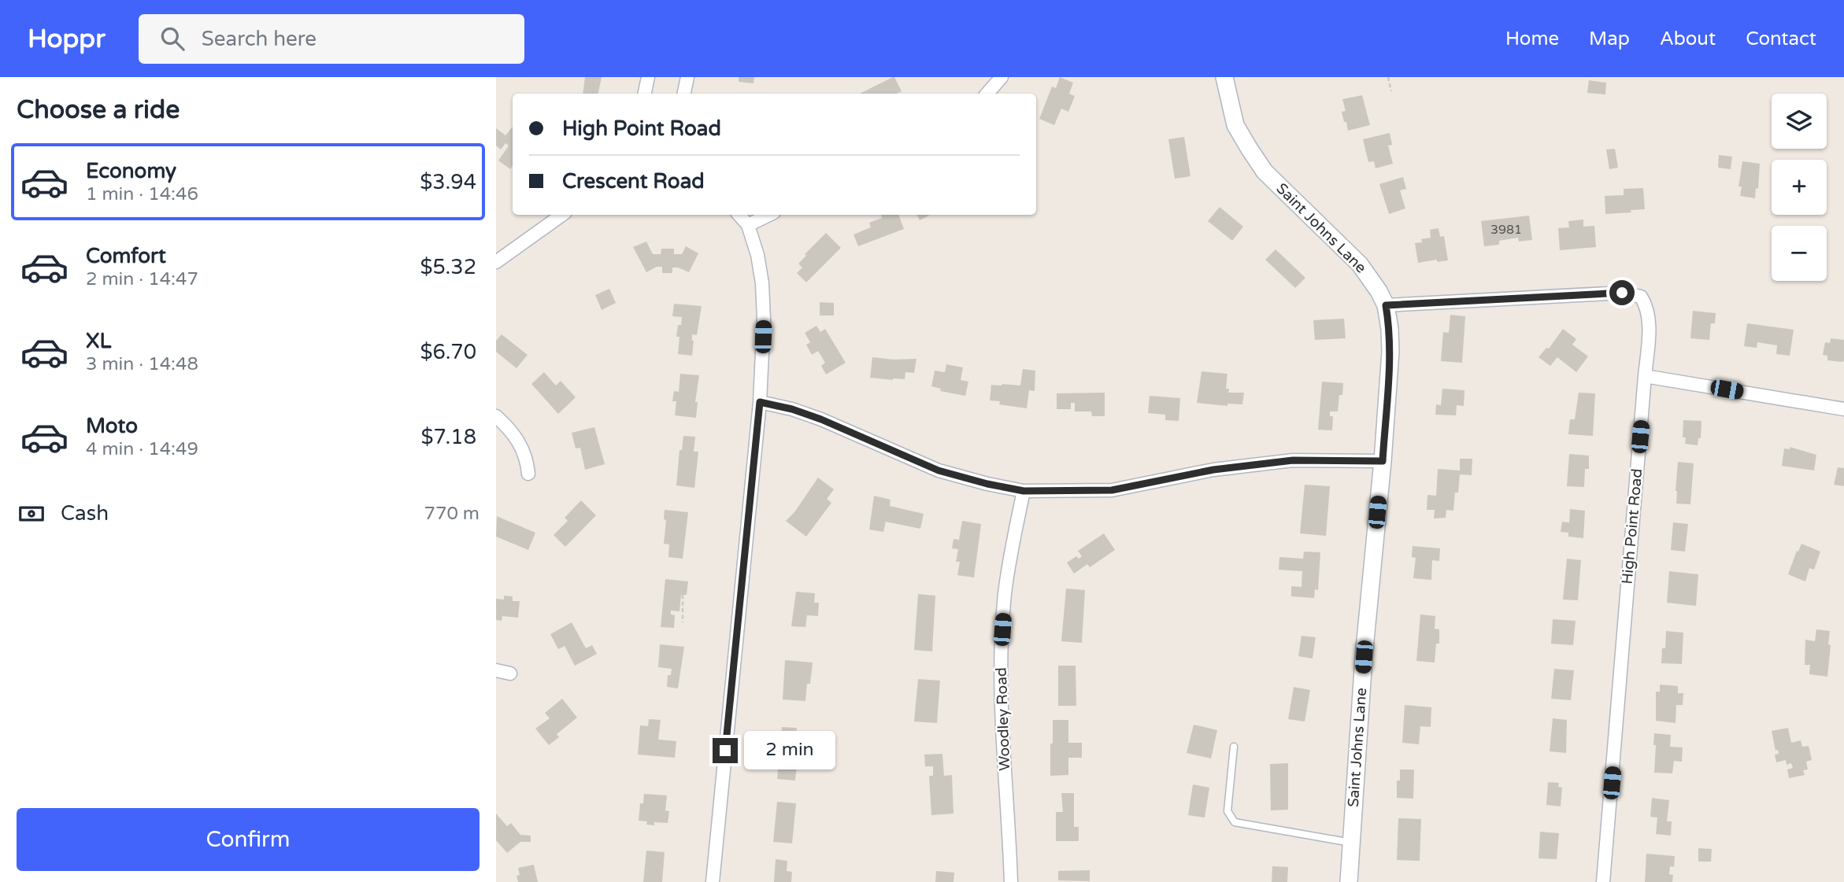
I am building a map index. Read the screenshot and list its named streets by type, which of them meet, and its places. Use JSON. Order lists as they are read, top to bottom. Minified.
{"streets":{"street":["Saint Johns Lane","High Point Road","Woodley Road"]},"crossings":[["Saint Johns Lane","High Point Road"]],"house_numbers":["3981"],"page":{"header":"Hoppr","search":"Search here","nav":["Home","Map","About","Contact"],"heading":"Choose a ride","map_buttons":["+","−"],"banner":["High Point Road","Crescent Road"],"list":[{"name":"Economy","note":"1 min · 14:46","value":"$3.94"},{"name":"Comfort","note":"2 min · 14:47","value":"$5.32"},{"name":"XL","note":"3 min · 14:48","value":"$6.70"},{"name":"Moto","note":"4 min · 14:49","value":"$7.18"}],"pay":["Cash","770 m"],"bubble":"2 min","buttons":"Confirm"}}
